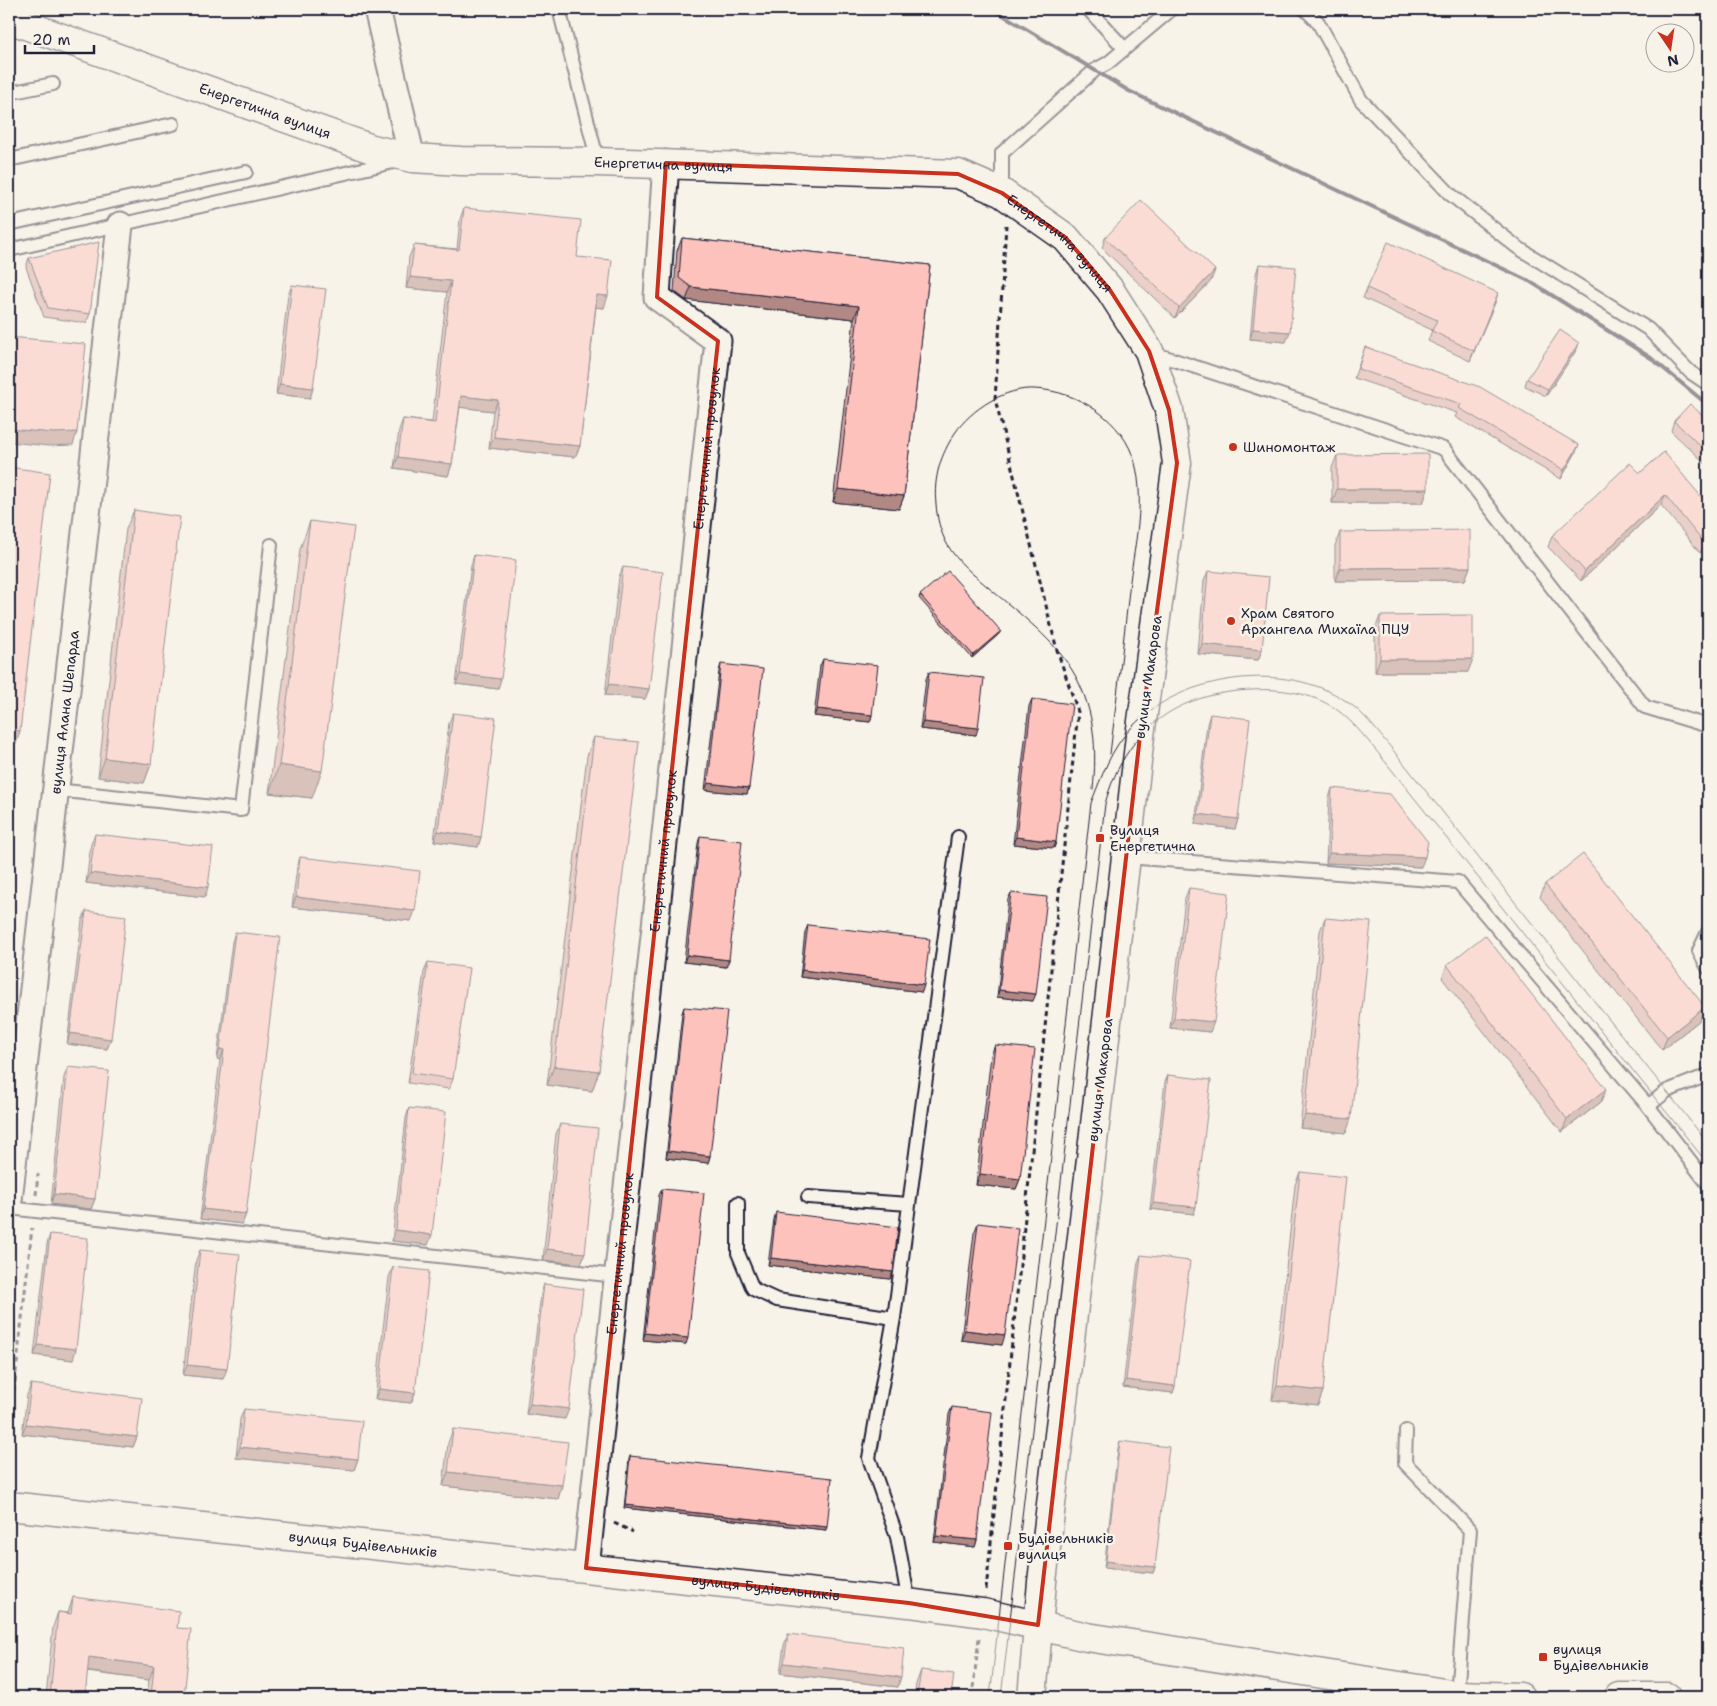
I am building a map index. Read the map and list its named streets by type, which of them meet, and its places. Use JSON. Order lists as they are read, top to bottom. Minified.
{"streets":{"main road":["Енергетична вулиця","вулиця Макарова","вулиця Будівельників"],"street":["Енергетичний провулок","вулиця Алана Шепарда"]},"crossings":[["Енергетична вулиця","Енергетичний провулок"],["Енергетична вулиця","вулиця Макарова"],["Енергетичний провулок","вулиця Будівельників"],["вулиця Макарова","вулиця Будівельників"]],"places":{"other":["Шиномонтаж","Храм Святого Архангела Михаїла ПЦУ"],"transit":["Вулиця Енергетична","Будівельників вулиця","вулиця Будівельників"]},"scale_bar":"20 m","north":"bottom"}
